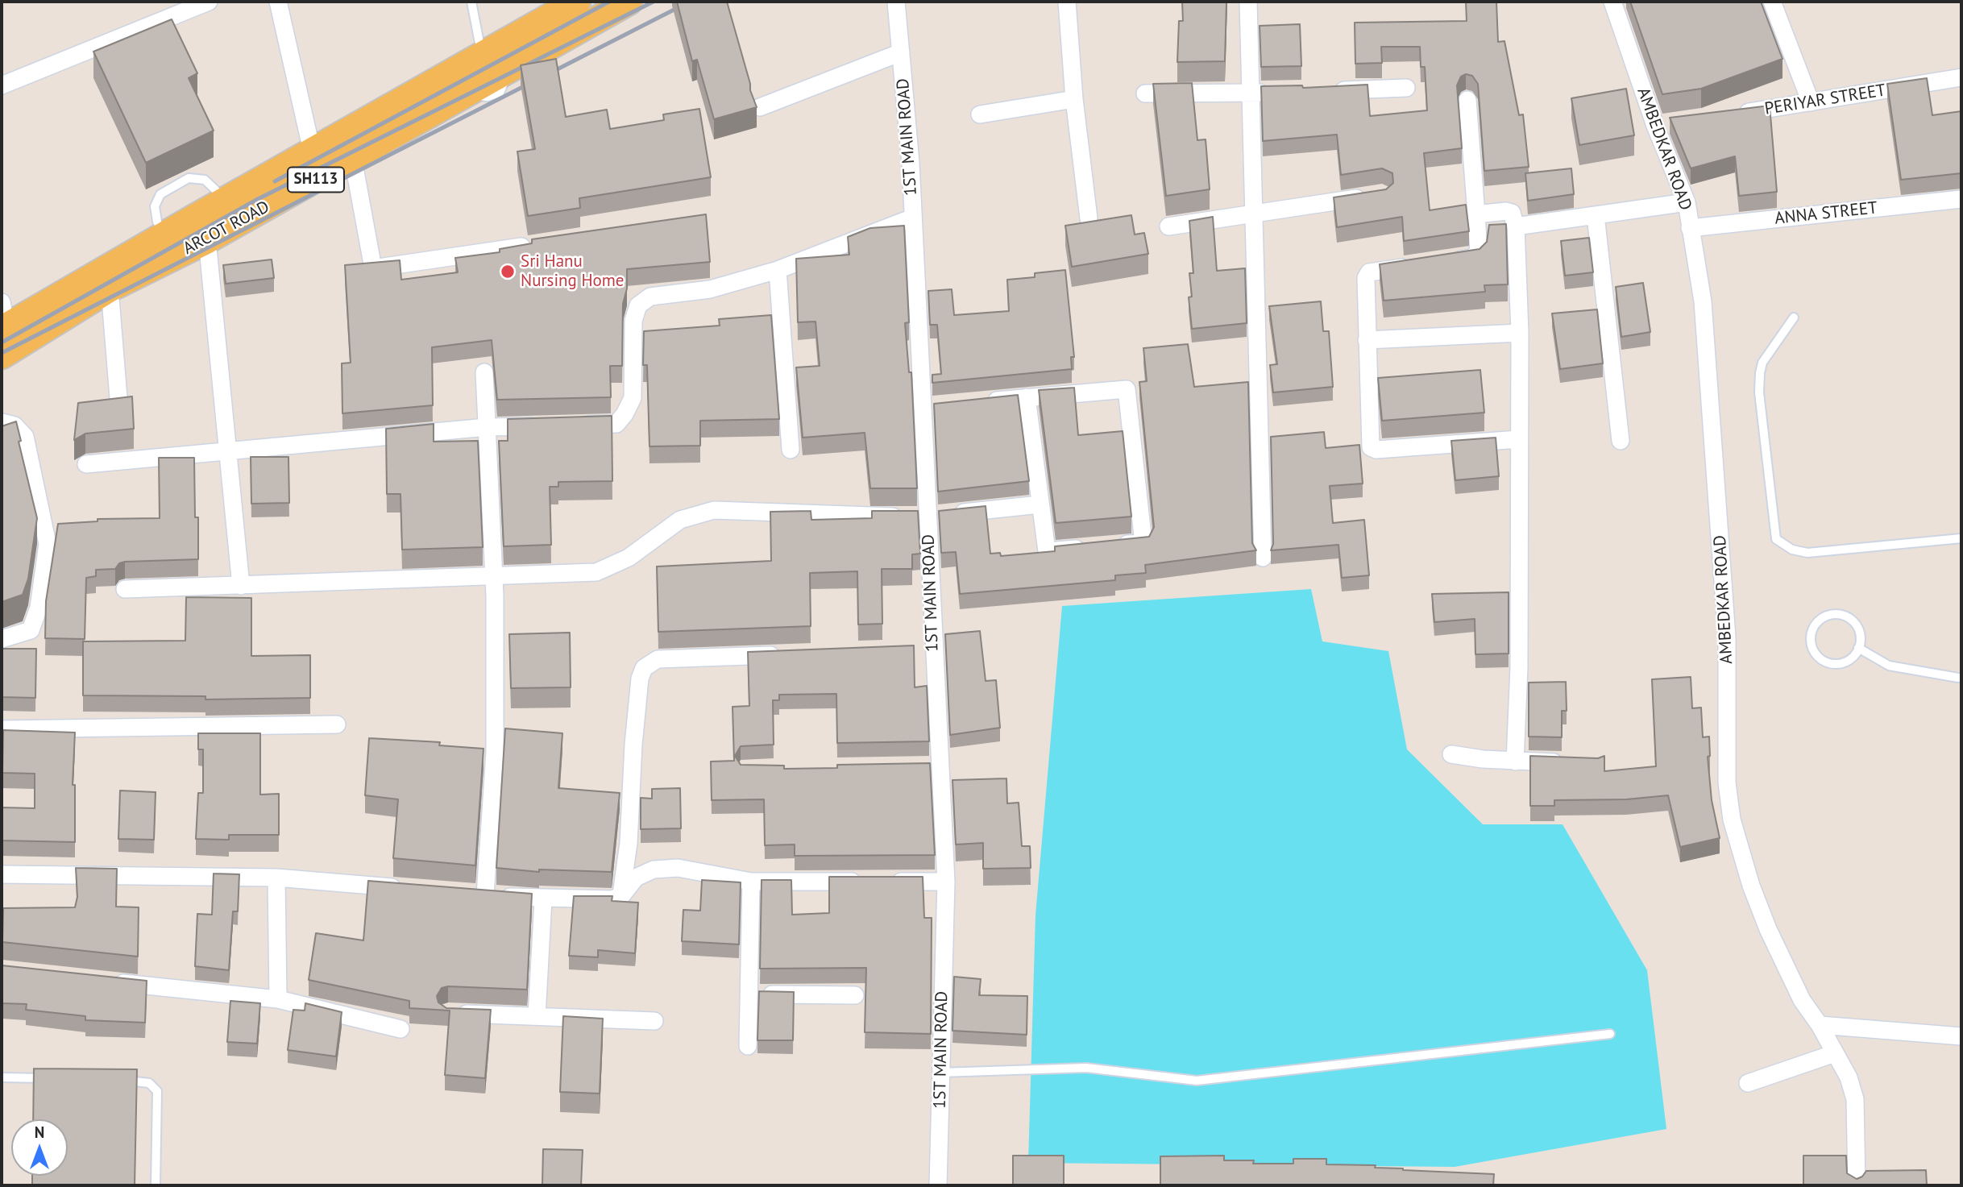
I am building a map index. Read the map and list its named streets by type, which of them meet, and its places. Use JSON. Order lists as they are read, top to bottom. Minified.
{"streets":{"main road":["SH113","ARCOT ROAD"],"street":["PERIYAR STREET","1ST MAIN ROAD","AMBEDKAR ROAD","ANNA STREET"]},"crossings":[["AMBEDKAR ROAD","ANNA STREET"]],"places":["Sri Hanu Nursing Home"],"north":"top"}
